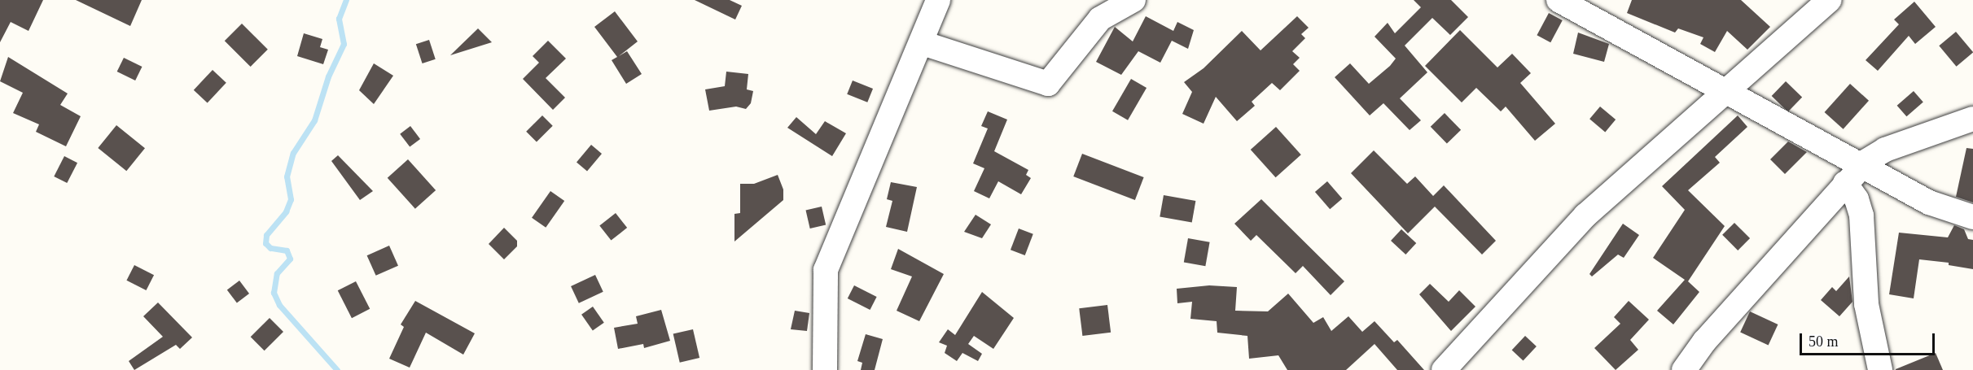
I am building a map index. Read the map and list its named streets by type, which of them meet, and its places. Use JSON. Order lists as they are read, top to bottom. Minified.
{"scale_bar":"50 m"}
